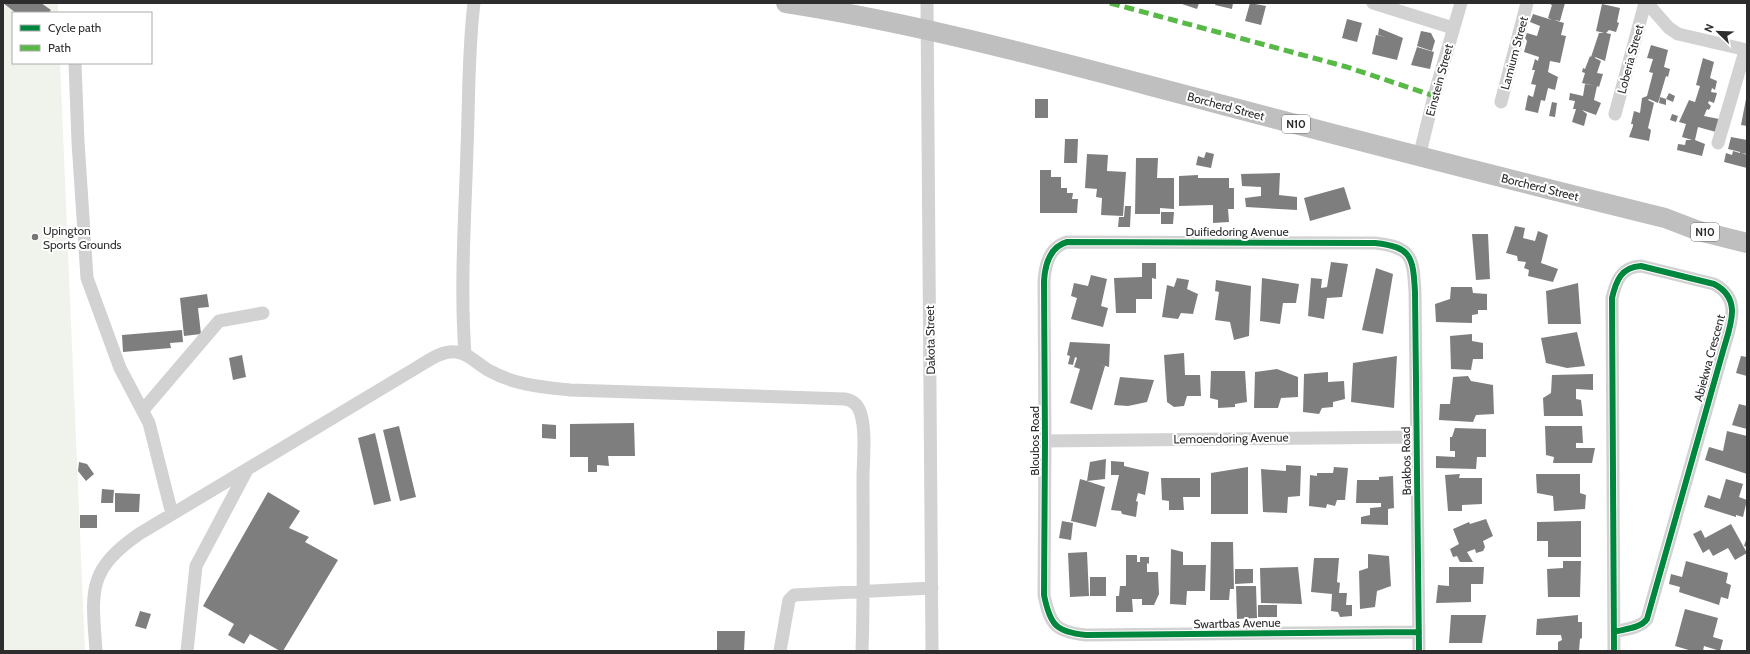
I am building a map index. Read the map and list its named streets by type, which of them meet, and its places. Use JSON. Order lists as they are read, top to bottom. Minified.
{"streets":{"highway":["Borcherd Street","N10"],"street":["Lamium Street","Loberia Street","Einstein Street","Duifiedoring Avenue","Dakota Street","Abiekwa Crescent","Lemoendoring Avenue","Bloubos Road","Brakbos Road","Swartbas Avenue"]},"crossings":[["Einstein Street","Borcherd Street"],["Borcherd Street","N10"],["Borcherd Street","Dakota Street"],["N10","Dakota Street"],["Duifiedoring Avenue","Bloubos Road"],["Duifiedoring Avenue","Brakbos Road"],["Lemoendoring Avenue","Bloubos Road"],["Lemoendoring Avenue","Brakbos Road"],["Bloubos Road","Swartbas Avenue"],["Brakbos Road","Swartbas Avenue"]],"places":["Upington Sports Grounds"],"legend":["Cycle path","Path"],"north":"top left"}
